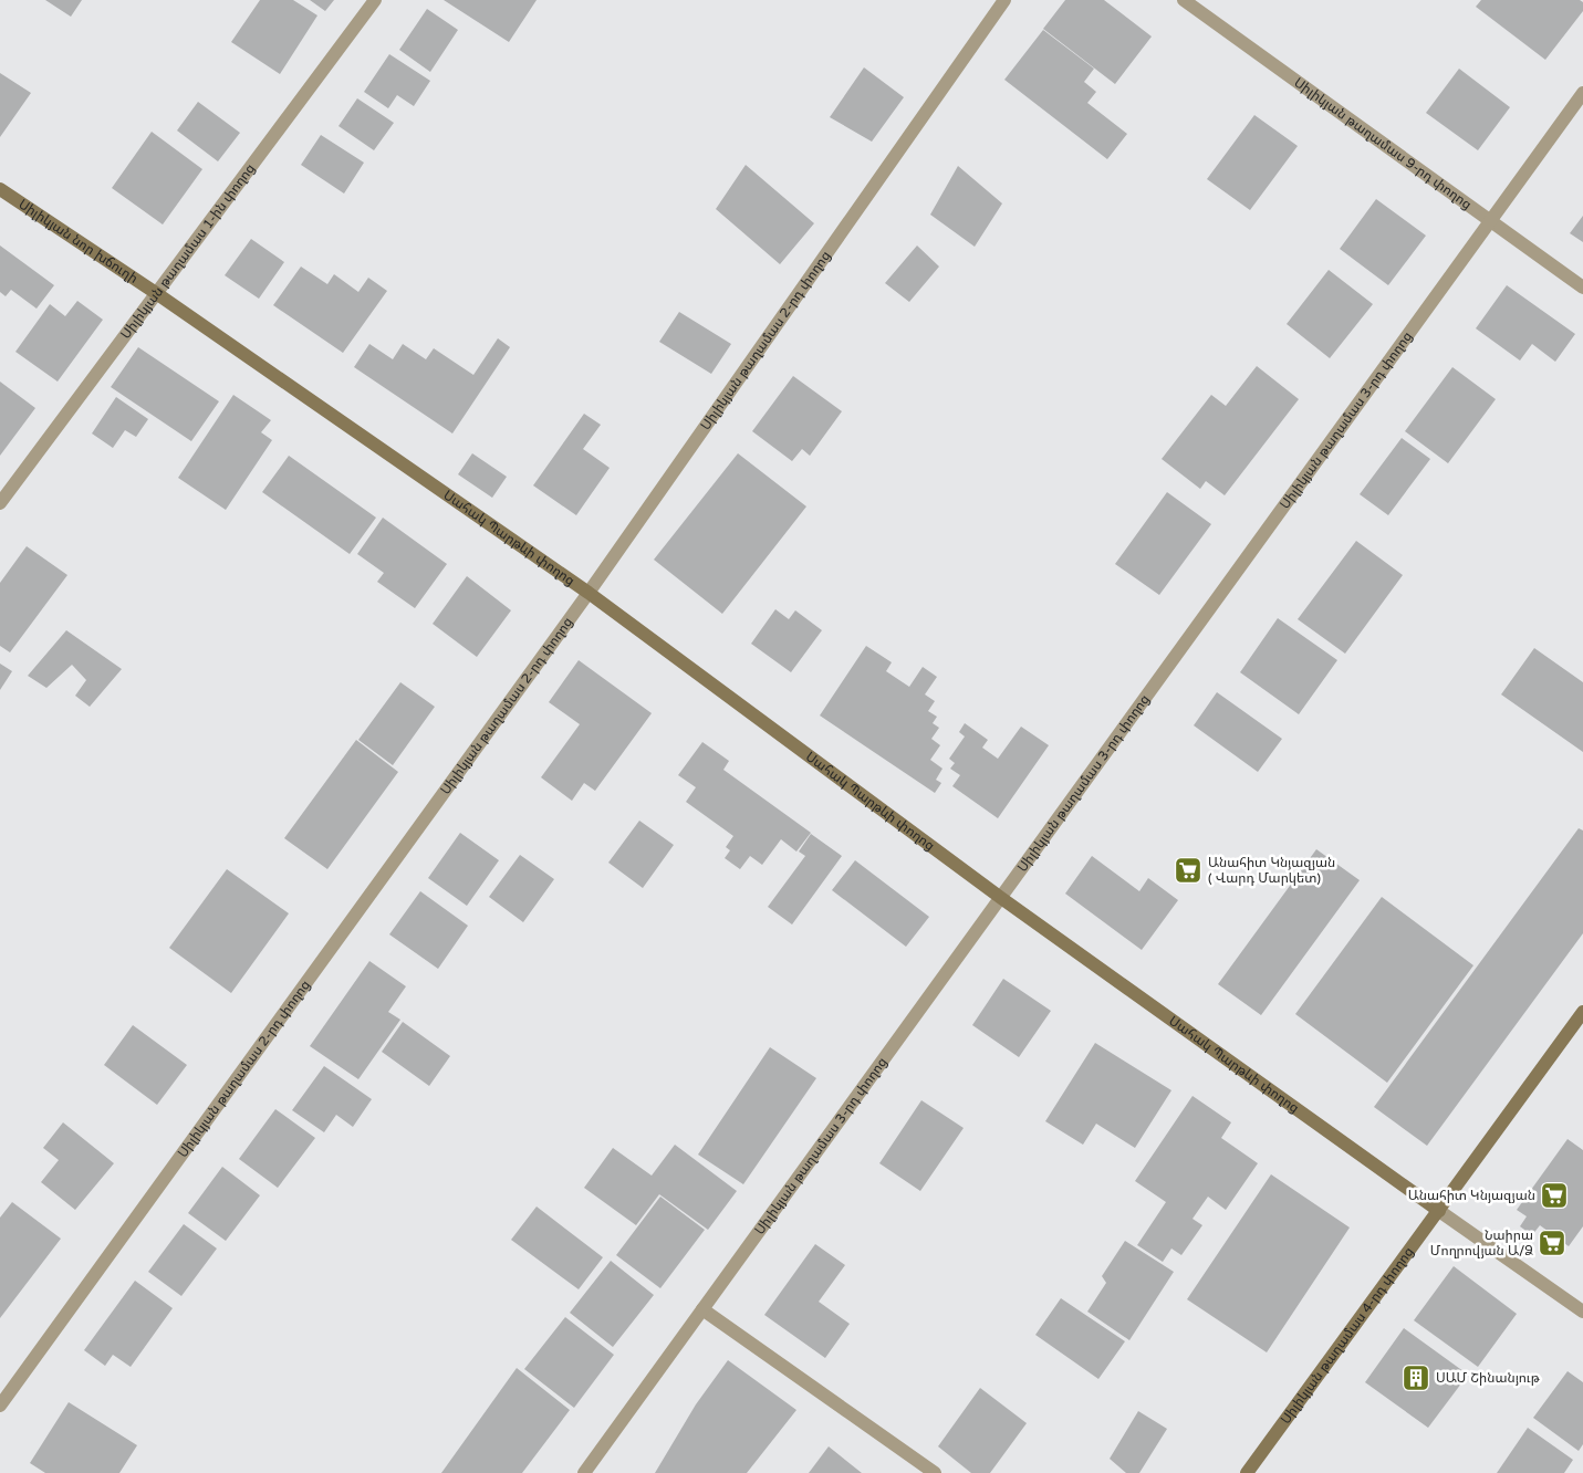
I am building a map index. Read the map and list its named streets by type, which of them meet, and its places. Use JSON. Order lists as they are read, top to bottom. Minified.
{"streets":{"main road":["Սիլիկյան նոր խճուղի","Սահակ Պարթևի փողոց","Սիլիկյան թաղամաս 4-րդ փողոց"],"street":["Սիլիկյան թաղամաս 9-րդ փողոց","Սիլիկյան թաղամաս 1-ին փողոց","Սիլիկյան թաղամաս 2-րդ փողոց","Սիլիկյան թաղամաս 3-րդ փողոց"]},"crossings":[["Սիլիկյան թաղամաս 9-րդ փողոց","Սիլիկյան թաղամաս 3-րդ փողոց"],["Սիլիկյան նոր խճուղի","Սիլիկյան թաղամաս 1-ին փողոց"],["Սիլիկյան նոր խճուղի","Սահակ Պարթևի փողոց"],["Սիլիկյան թաղամաս 1-ին փողոց","Սահակ Պարթևի փողոց"],["Սիլիկյան թաղամաս 2-րդ փողոց","Սահակ Պարթևի փողոց"],["Սիլիկյան թաղամաս 3-րդ փողոց","Սահակ Պարթևի փողոց"],["Սահակ Պարթևի փողոց","Սիլիկյան թաղամաս 4-րդ փողոց"]],"places":{"supermarket":["Անահիտ Կնյազյան ( Վարդ Մարկետ)","Անահիտ Կնյազյան","Նաիրա Մողրովյան Ա/Ձ"],"building":["ՍԱՄ Շինանյութ"]}}
